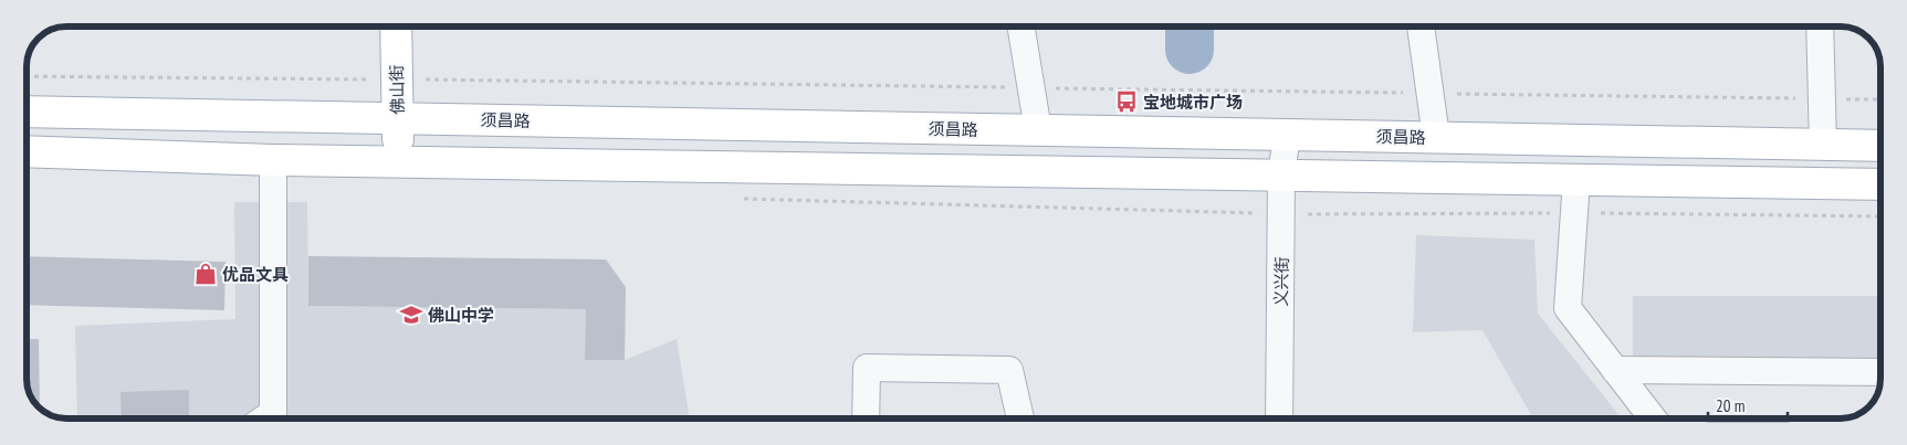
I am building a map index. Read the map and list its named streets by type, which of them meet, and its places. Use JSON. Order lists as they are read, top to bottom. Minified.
{"streets":{"main road":["佛山街","须昌路"],"street":["义兴街"]},"crossings":[["佛山街","须昌路"],["须昌路","义兴街"]],"places":{"bus stop":["宝地城市广场"],"shop":["优品文具"],"school or university":["佛山中学"]},"scale_bar":"20 m"}
